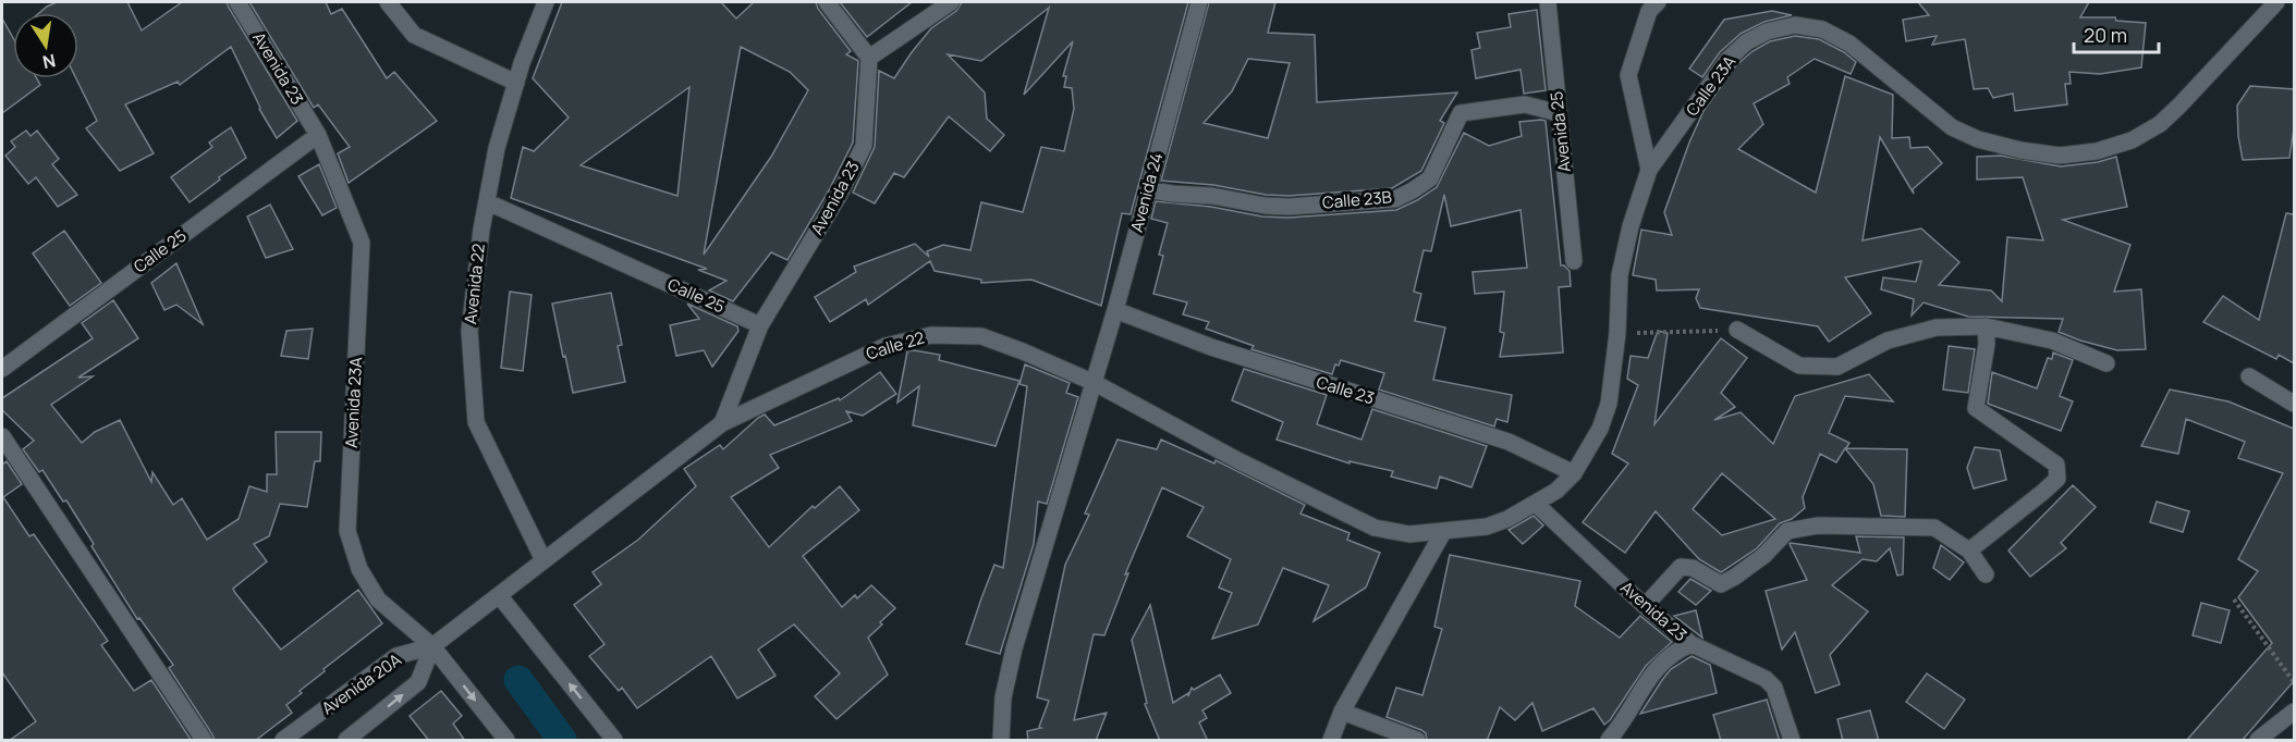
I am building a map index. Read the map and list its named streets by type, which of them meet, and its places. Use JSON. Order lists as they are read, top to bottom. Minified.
{"streets":{"street":["Avenida 23","Calle 23A","Avenida 25","Avenida 24","Calle 23B","Calle 25","Avenida 22","Calle 22","Calle 23","Avenida 23A","Avenida 20A"]},"crossings":[["Avenida 23","Calle 23A"],["Avenida 23","Calle 25"],["Avenida 23","Avenida 23A"],["Calle 23A","Calle 22"],["Calle 23A","Calle 23"],["Avenida 25","Calle 23B"],["Avenida 24","Calle 23B"],["Avenida 24","Calle 22"],["Avenida 24","Calle 23"],["Calle 25","Avenida 22"],["Calle 25","Avenida 23A"],["Avenida 22","Calle 22"],["Calle 22","Avenida 23A"],["Calle 22","Avenida 20A"],["Avenida 23A","Avenida 20A"]],"scale_bar":"20 m","north":"bottom"}
